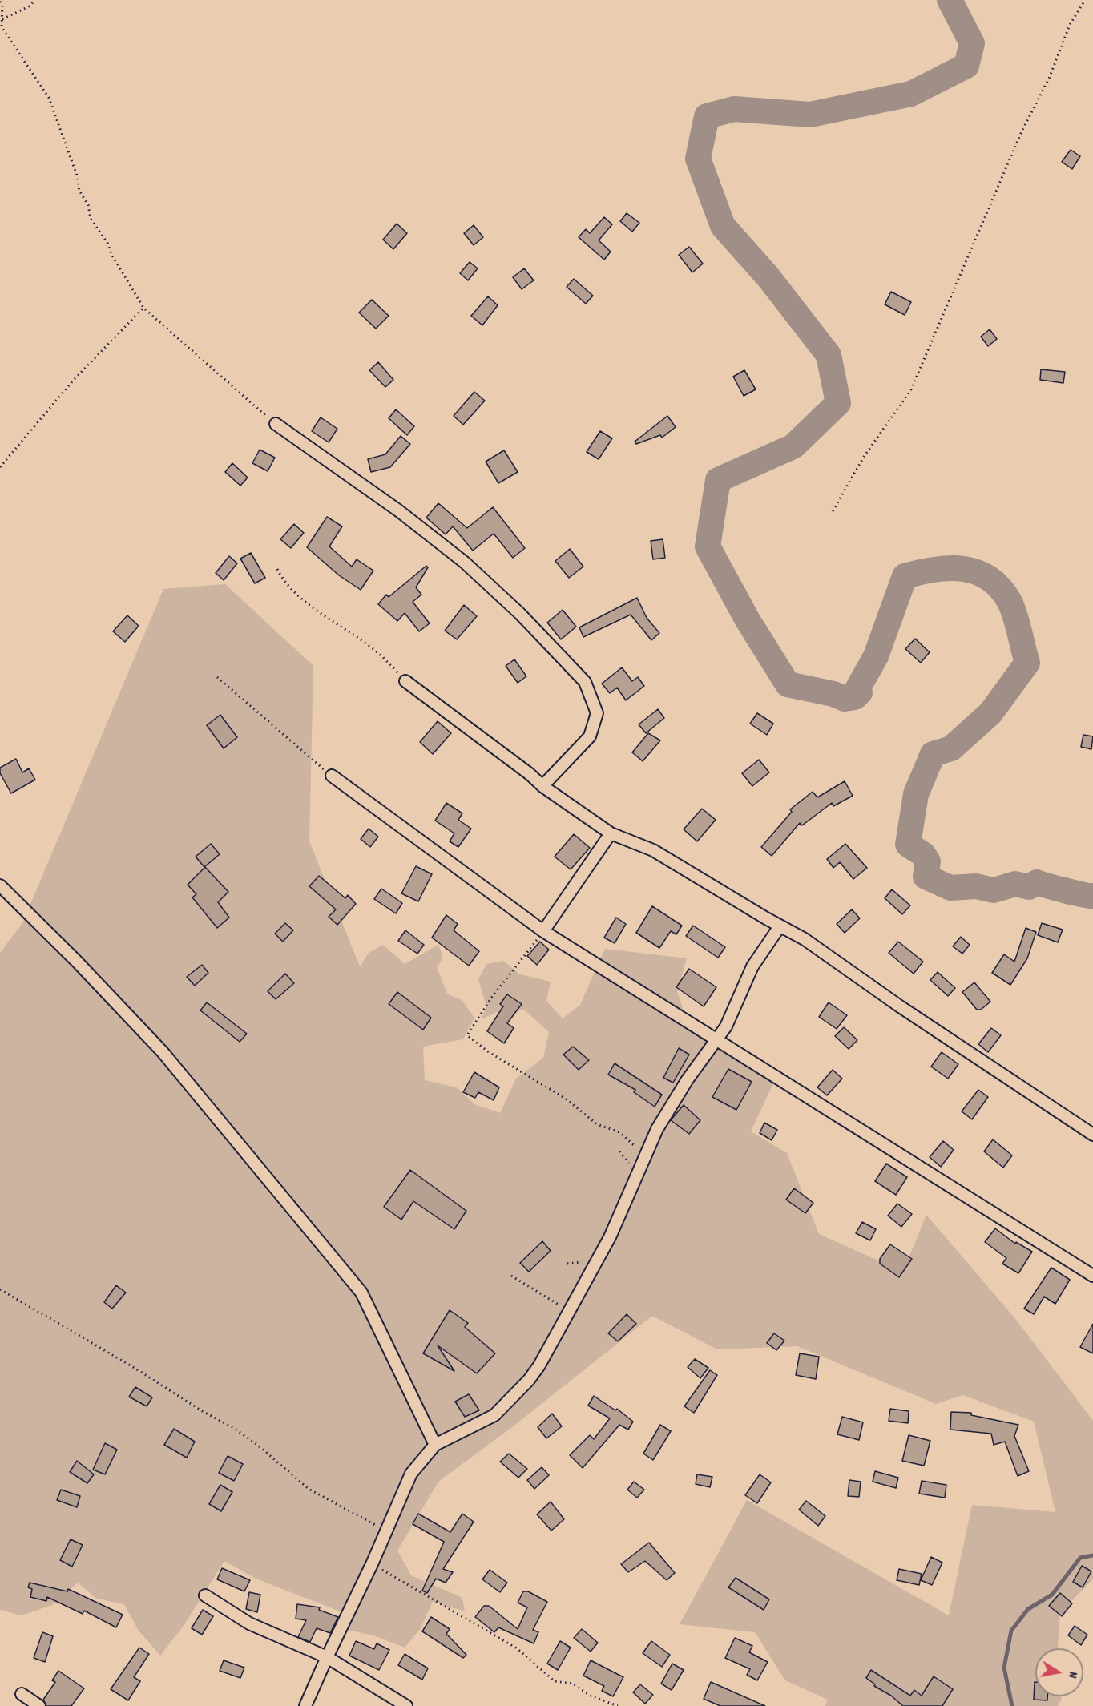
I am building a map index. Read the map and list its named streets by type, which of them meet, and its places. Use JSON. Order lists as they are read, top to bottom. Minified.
{"north":"right"}
